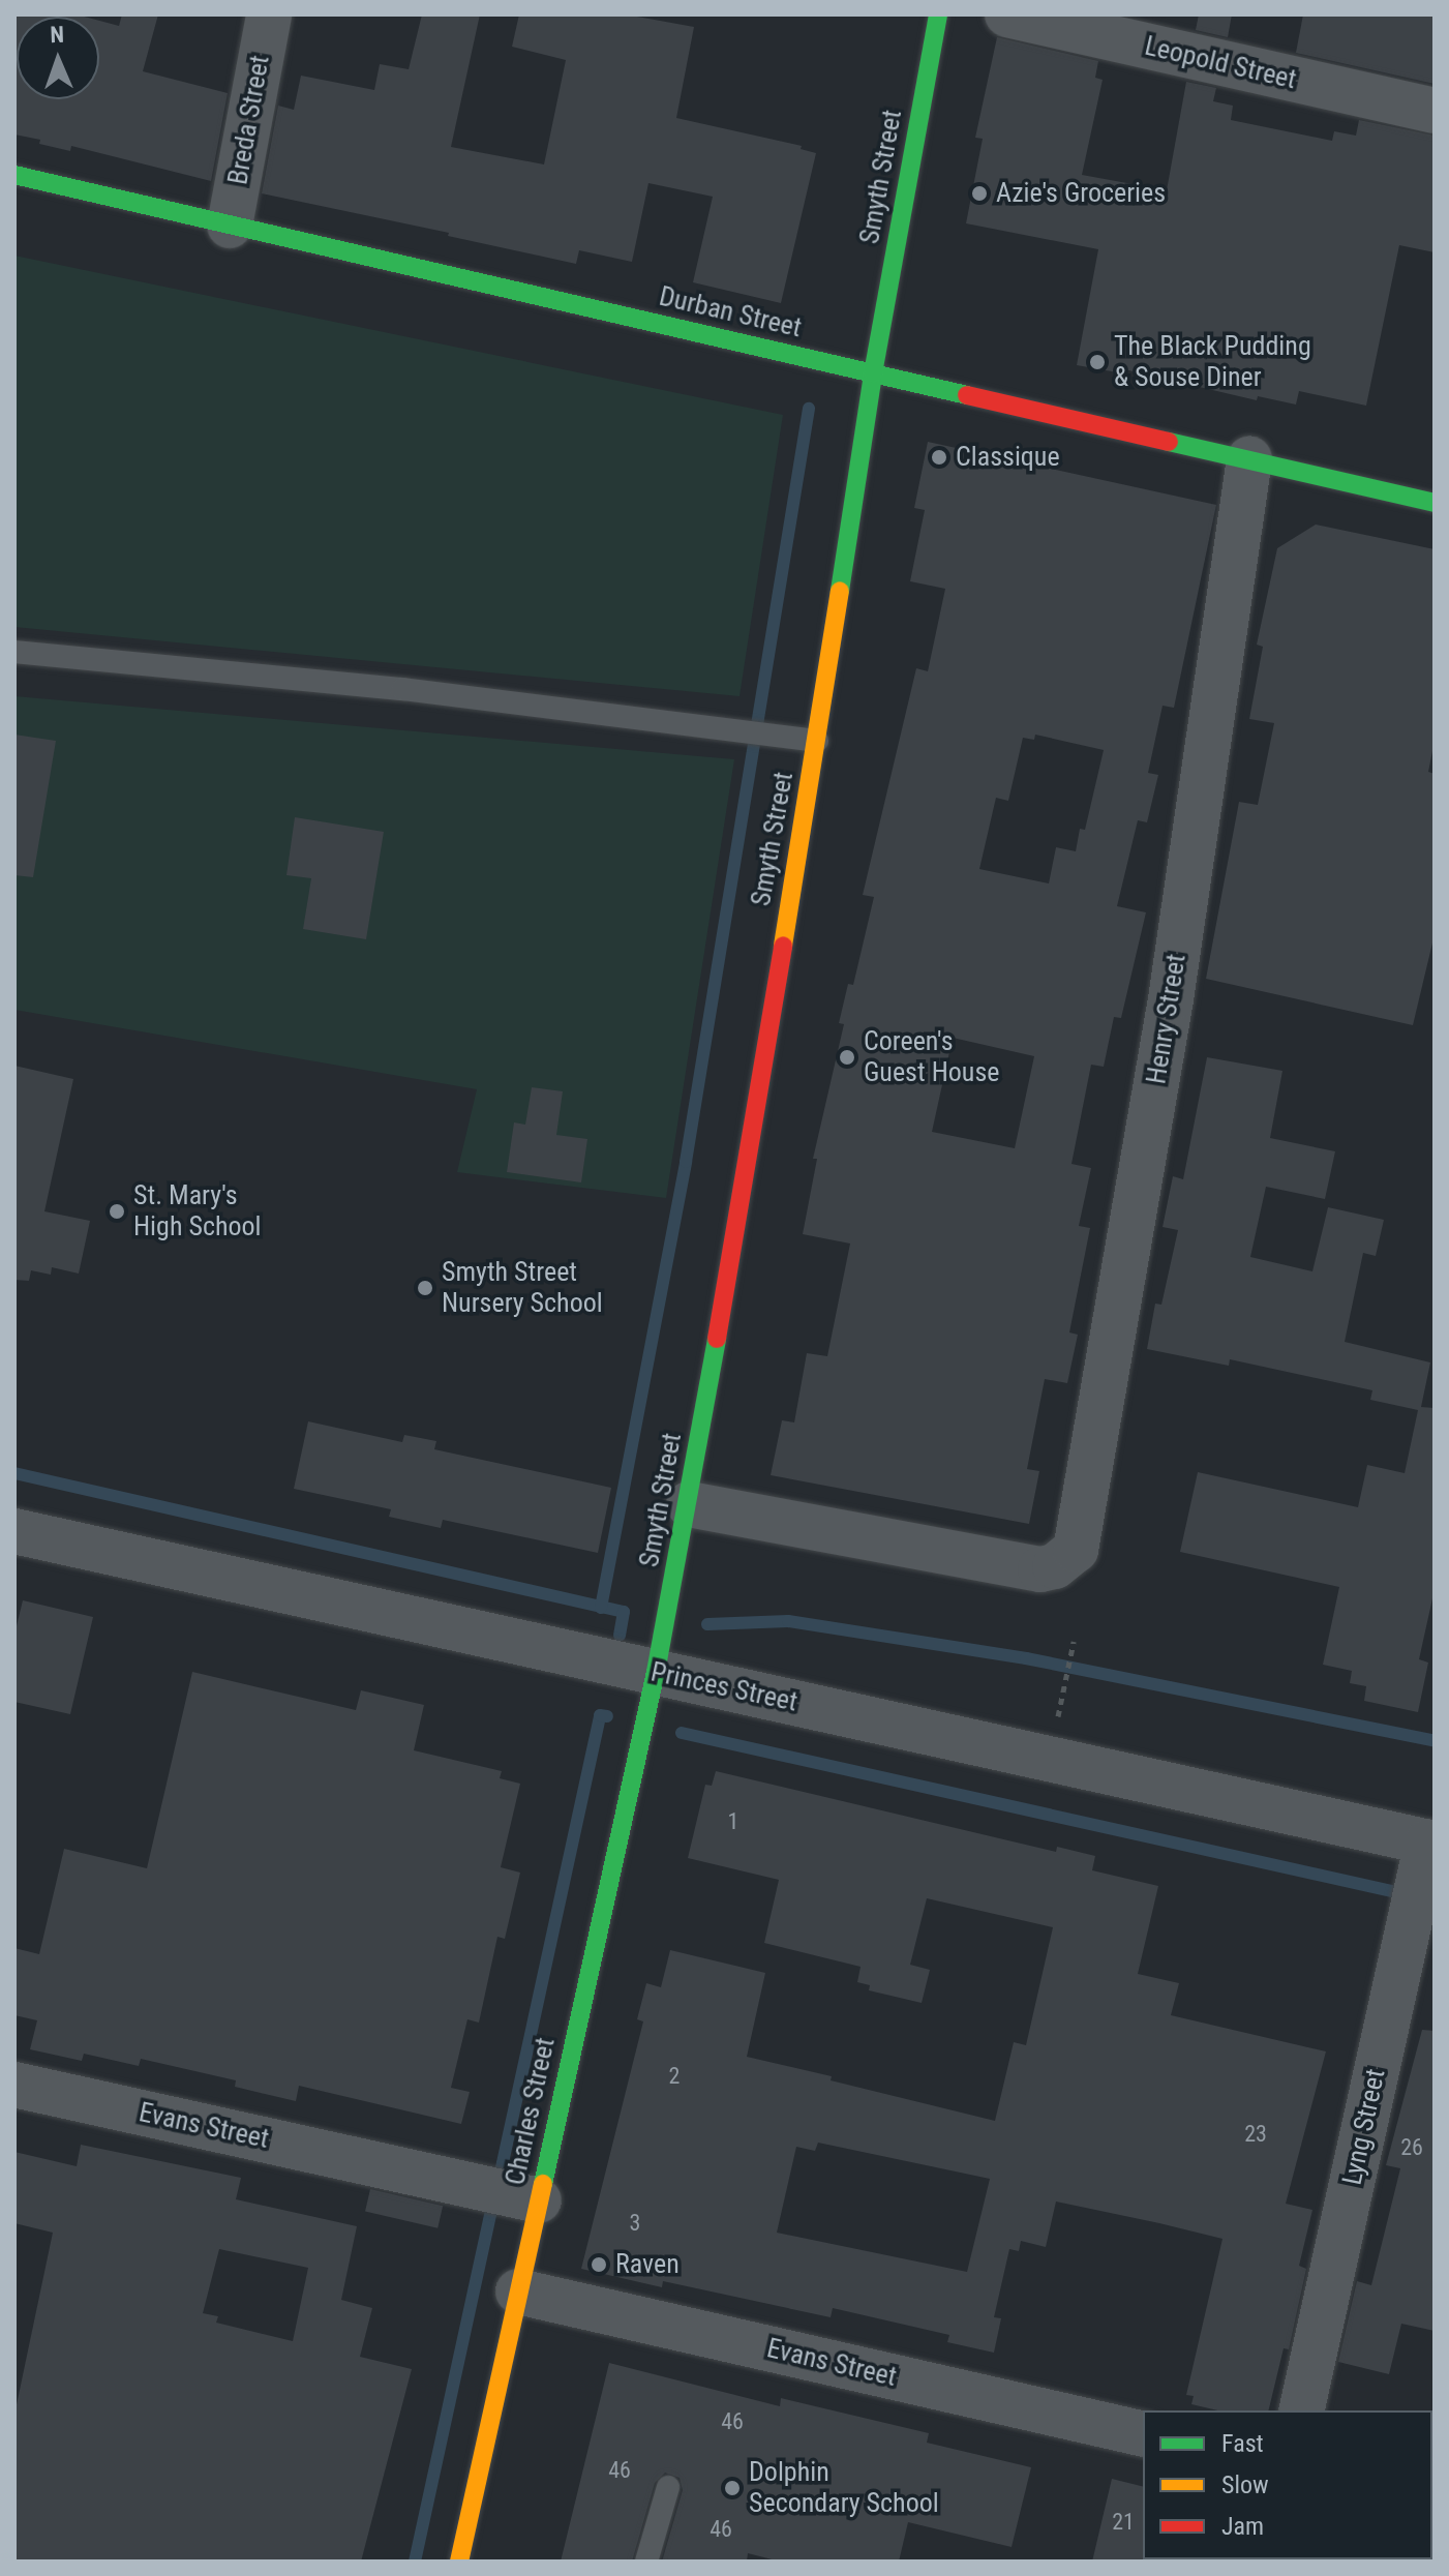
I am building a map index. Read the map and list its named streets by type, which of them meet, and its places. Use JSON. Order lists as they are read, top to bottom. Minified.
{"streets":{"main road":["Smyth Street","Durban Street","Charles Street"],"street":["Leopold Street","Breda Street","Henry Street","Princes Street","Evans Street","Lyng Street"]},"crossings":[["Breda Street","Durban Street"],["Smyth Street","Durban Street"],["Smyth Street","Henry Street"],["Smyth Street","Princes Street"],["Smyth Street","Charles Street"],["Durban Street","Henry Street"],["Princes Street","Charles Street"],["Princes Street","Lyng Street"],["Charles Street","Evans Street"]],"places":["Azie's Groceries","The Black Pudding & Souse Diner","Classique","Coreen's Guest House","St. Mary's High School","Smyth Street Nursery School","Raven","Dolphin Secondary School"],"house_numbers":["1","2","23","26","3","46","46","21","46"],"legend":["Fast","Slow","Jam"],"north":"top"}
